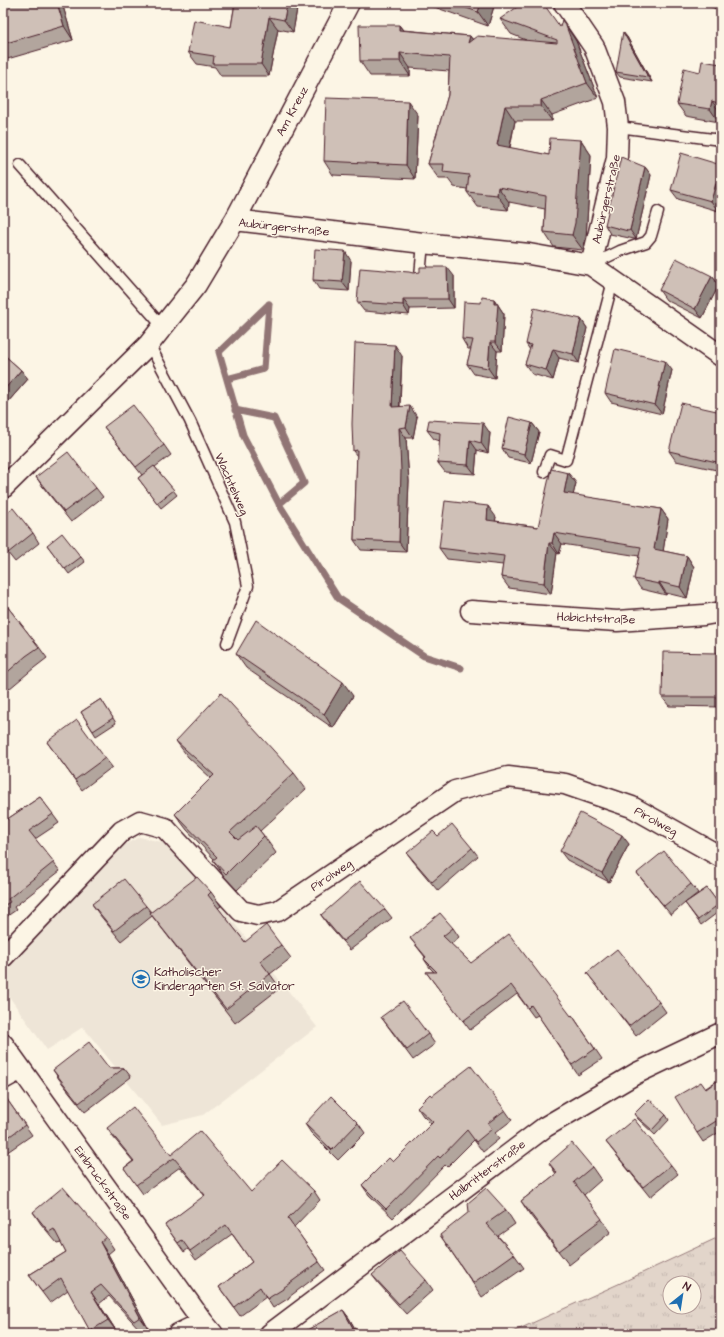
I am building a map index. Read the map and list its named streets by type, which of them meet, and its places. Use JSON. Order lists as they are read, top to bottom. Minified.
{"streets":{"street":["Am Kreuz","Aubürgerstraße","Habichtstraße","Pirolweg","Halbritterstraße","Einbruckstraße"],"lane":["Wachtelweg"]},"crossings":[["Am Kreuz","Aubürgerstraße"],["Aubürgerstraße","Wachtelweg"]],"places":{"school or university":["Katholischer Kindergarten St. Salvator"]},"north":"top right"}
